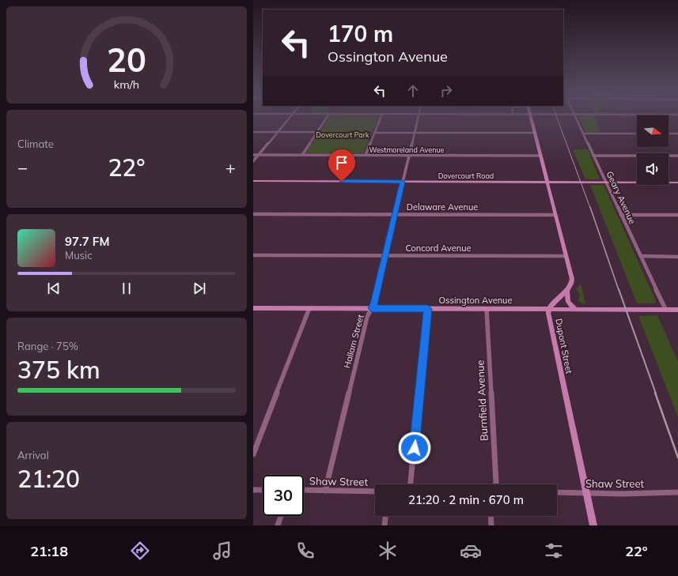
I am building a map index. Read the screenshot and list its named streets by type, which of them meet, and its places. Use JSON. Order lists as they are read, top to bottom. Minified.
{"streets":{"street":["Westmoreland Avenue","Dovercourt Road","Geary Avenue","Delaware Avenue","Concord Avenue","Ossington Avenue","Hallam Street","Dupont Street","Burnfield Avenue","Shaw Street"]},"crossings":[["Westmoreland Avenue","Hallam Street"],["Westmoreland Avenue","Dupont Street"],["Dovercourt Road","Geary Avenue"],["Dovercourt Road","Hallam Street"],["Dovercourt Road","Dupont Street"],["Geary Avenue","Ossington Avenue"],["Delaware Avenue","Hallam Street"],["Delaware Avenue","Dupont Street"],["Concord Avenue","Hallam Street"],["Concord Avenue","Dupont Street"],["Ossington Avenue","Hallam Street"],["Ossington Avenue","Dupont Street"],["Ossington Avenue","Burnfield Avenue"],["Hallam Street","Shaw Street"],["Dupont Street","Shaw Street"]],"parks":["Dovercourt Park"],"north":"right","page":{"turn":["170 m","Ossington Avenue"],"tile":["Climate",["Range · 75%","375 km"],["Arrival","21:20"]],"heat":["−","22°","+"],"song":["97.7 FM","Music"],"limit":"30","trip":"21:20 · 2 min · 670 m","tabs":["21:18","22°"],"gauge":["20","km/h"]}}
